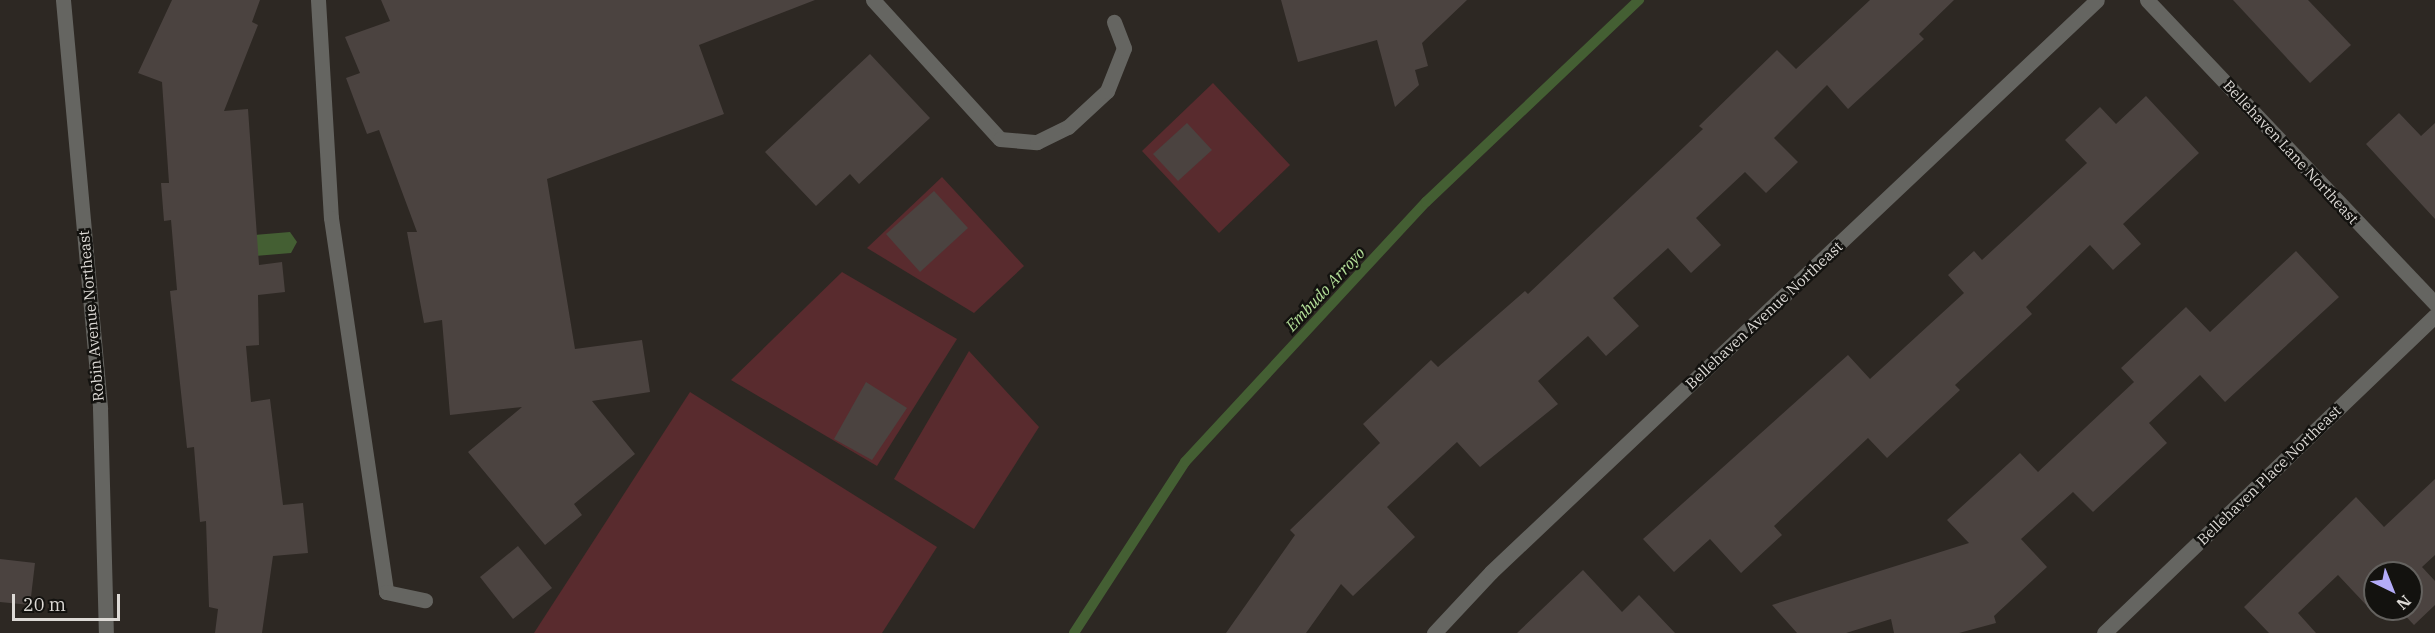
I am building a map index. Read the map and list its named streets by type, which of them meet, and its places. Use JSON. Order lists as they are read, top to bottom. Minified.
{"streets":{"street":["Bellehaven Lane Northeast","Bellehaven Avenue Northeast","Robin Avenue Northeast","Bellehaven Place Northeast"]},"water":["Embudo Arroyo"],"scale_bar":"20 m","north":"bottom right"}
